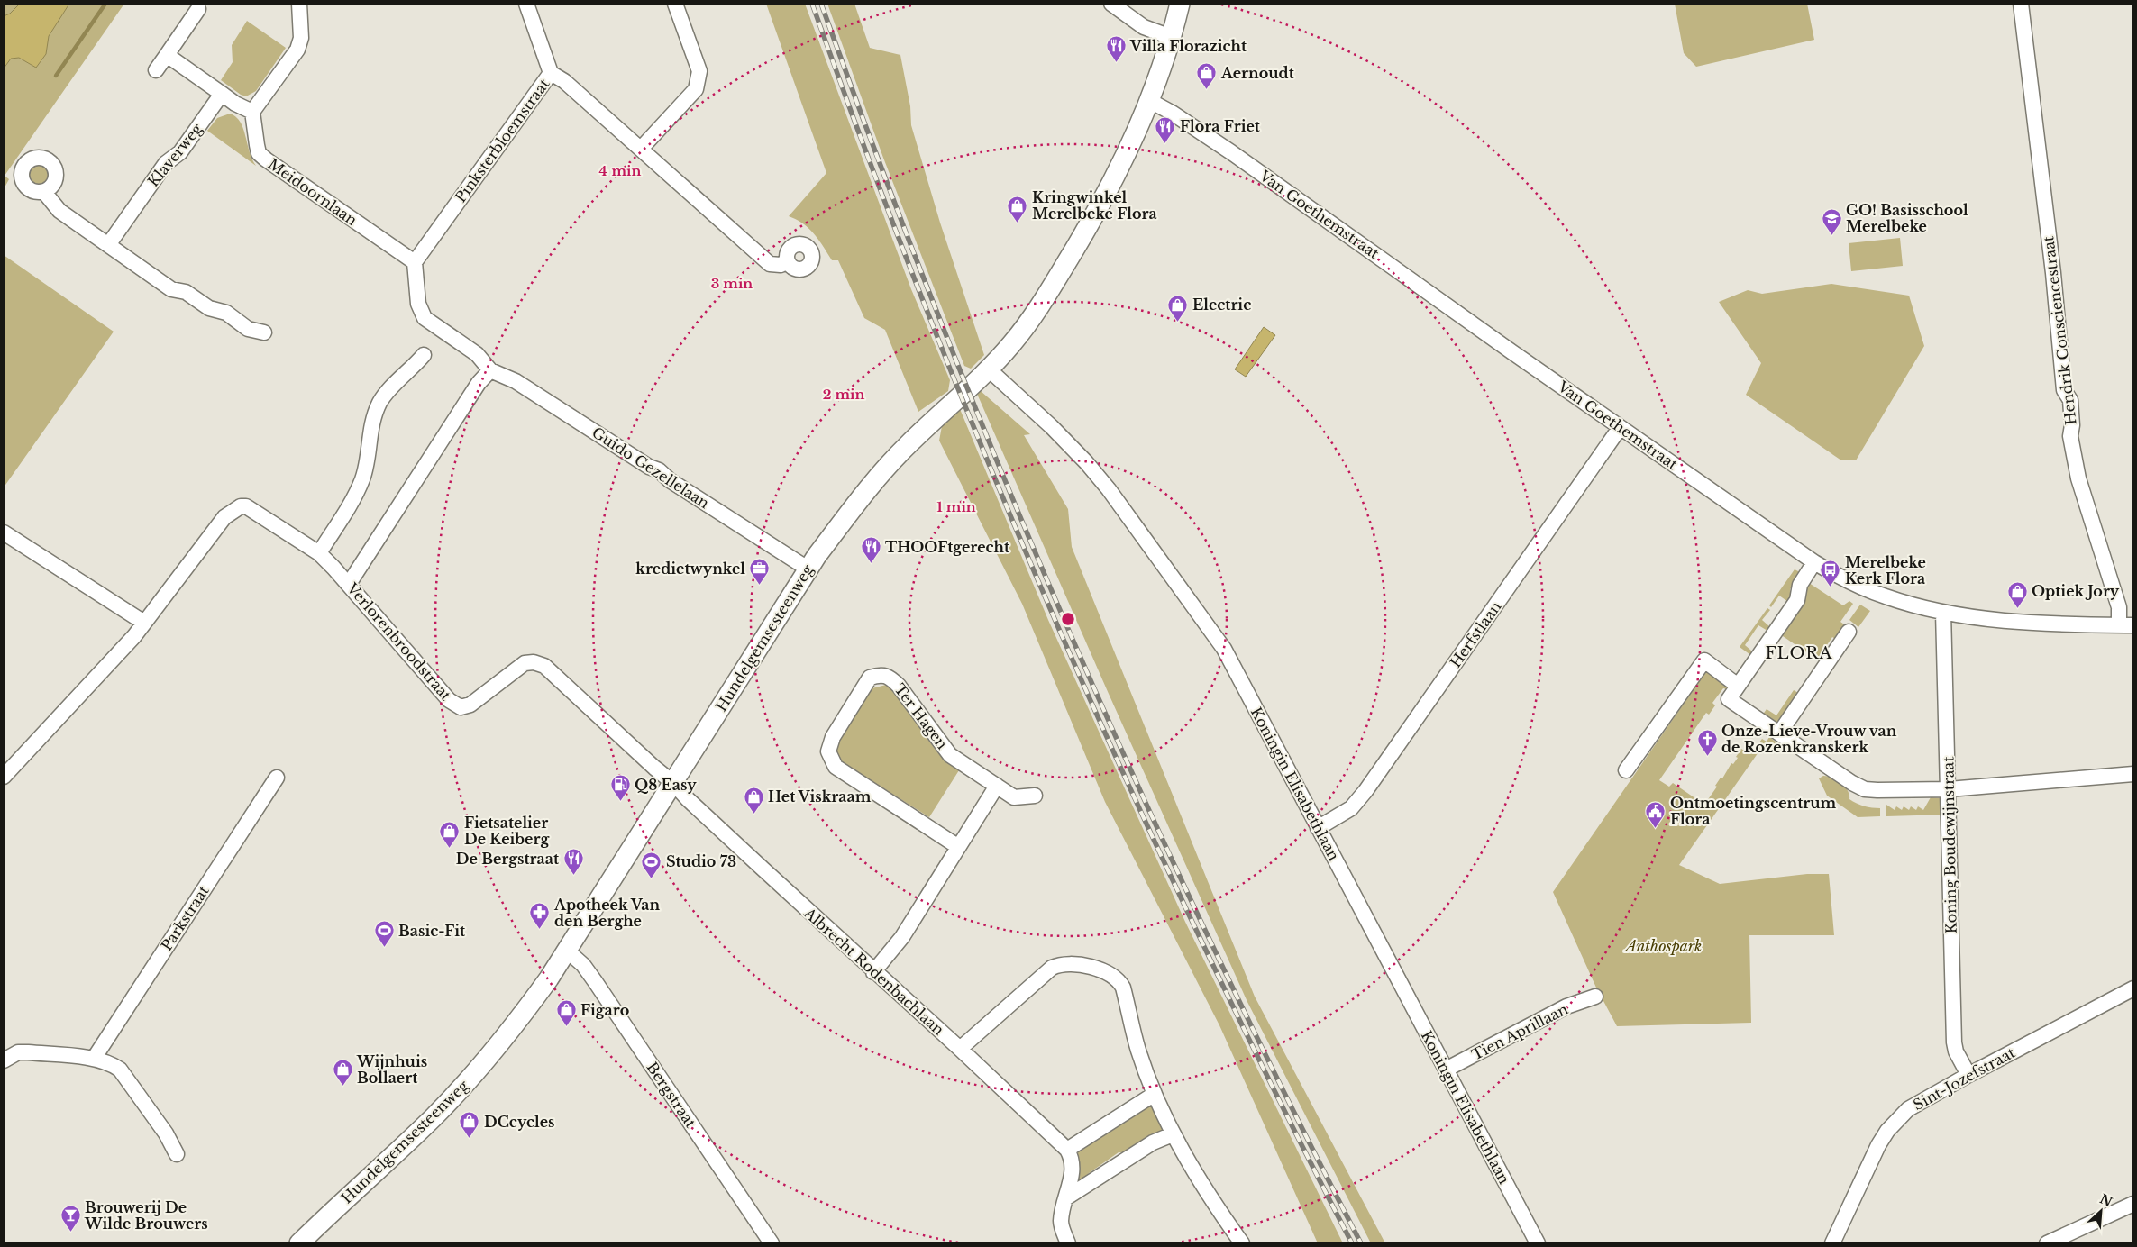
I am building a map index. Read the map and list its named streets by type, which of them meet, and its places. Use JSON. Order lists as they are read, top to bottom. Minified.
{"streets":{"main road":["Hundelgemsesteenweg"],"street":["Pinksterbloemstraat","Klaverweg","Meidoornlaan","Van Goethemstraat","Hendrik Consciencestraat","Guido Gezellelaan","Herfstlaan","Verlorenbroodstraat","Ter Hagen","Koningin Elisabethlaan","Koning Boudewijnstraat","Parkstraat","Albrecht Rodenbachlaan","Tien Aprillaan","Sint-Jozefstraat","Bergstraat"]},"crossings":[["Pinksterbloemstraat","Meidoornlaan"],["Pinksterbloemstraat","Guido Gezellelaan"],["Meidoornlaan","Guido Gezellelaan"],["Van Goethemstraat","Hendrik Consciencestraat"],["Van Goethemstraat","Herfstlaan"],["Van Goethemstraat","Hundelgemsesteenweg"],["Van Goethemstraat","Koning Boudewijnstraat"],["Guido Gezellelaan","Hundelgemsesteenweg"],["Herfstlaan","Koningin Elisabethlaan"],["Hundelgemsesteenweg","Verlorenbroodstraat"],["Hundelgemsesteenweg","Koningin Elisabethlaan"],["Hundelgemsesteenweg","Albrecht Rodenbachlaan"],["Hundelgemsesteenweg","Bergstraat"],["Verlorenbroodstraat","Albrecht Rodenbachlaan"],["Koningin Elisabethlaan","Tien Aprillaan"],["Koning Boudewijnstraat","Sint-Jozefstraat"]],"districts":["FLORA"],"parks":["Anthospark"],"places":{"restaurant":["Villa Florazicht","Flora Friet","THOOFtgerecht","De Bergstraat"],"shop":["Aernoudt","Kringwinkel Merelbeke Flora","Electric","Optiek Jory","Het Viskraam","Fietsatelier De Keiberg","Figaro","Wijnhuis Bollaert","DCcycles"],"school or university":["GO! Basisschool Merelbeke"],"office":["kredietwynkel"],"bus stop":["Merelbeke Kerk Flora"],"church":["Onze-Lieve-Vrouw van de Rozenkranskerk"],"fuel station":["Q8 Easy"],"public building":["Ontmoetingscentrum Flora"],"sports":["Studio 73","Basic-Fit"],"pharmacy":["Apotheek Van den Berghe"],"bar":["Brouwerij De Wilde Brouwers"]},"north":"top right","rings":["4 min","3 min","2 min","1 min"]}
